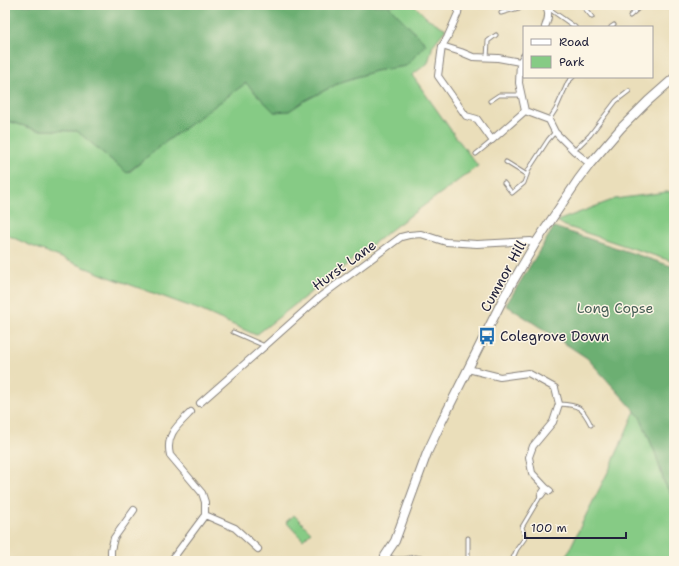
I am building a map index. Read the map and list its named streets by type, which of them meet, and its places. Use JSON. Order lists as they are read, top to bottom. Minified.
{"streets":{"street":["Hurst Lane","Cumnor Hill"]},"crossings":[["Hurst Lane","Cumnor Hill"]],"parks":["Long Copse"],"places":{"bus stop":["Colegrove Down"]},"legend":["Road","Park"],"scale_bar":"100 m"}
